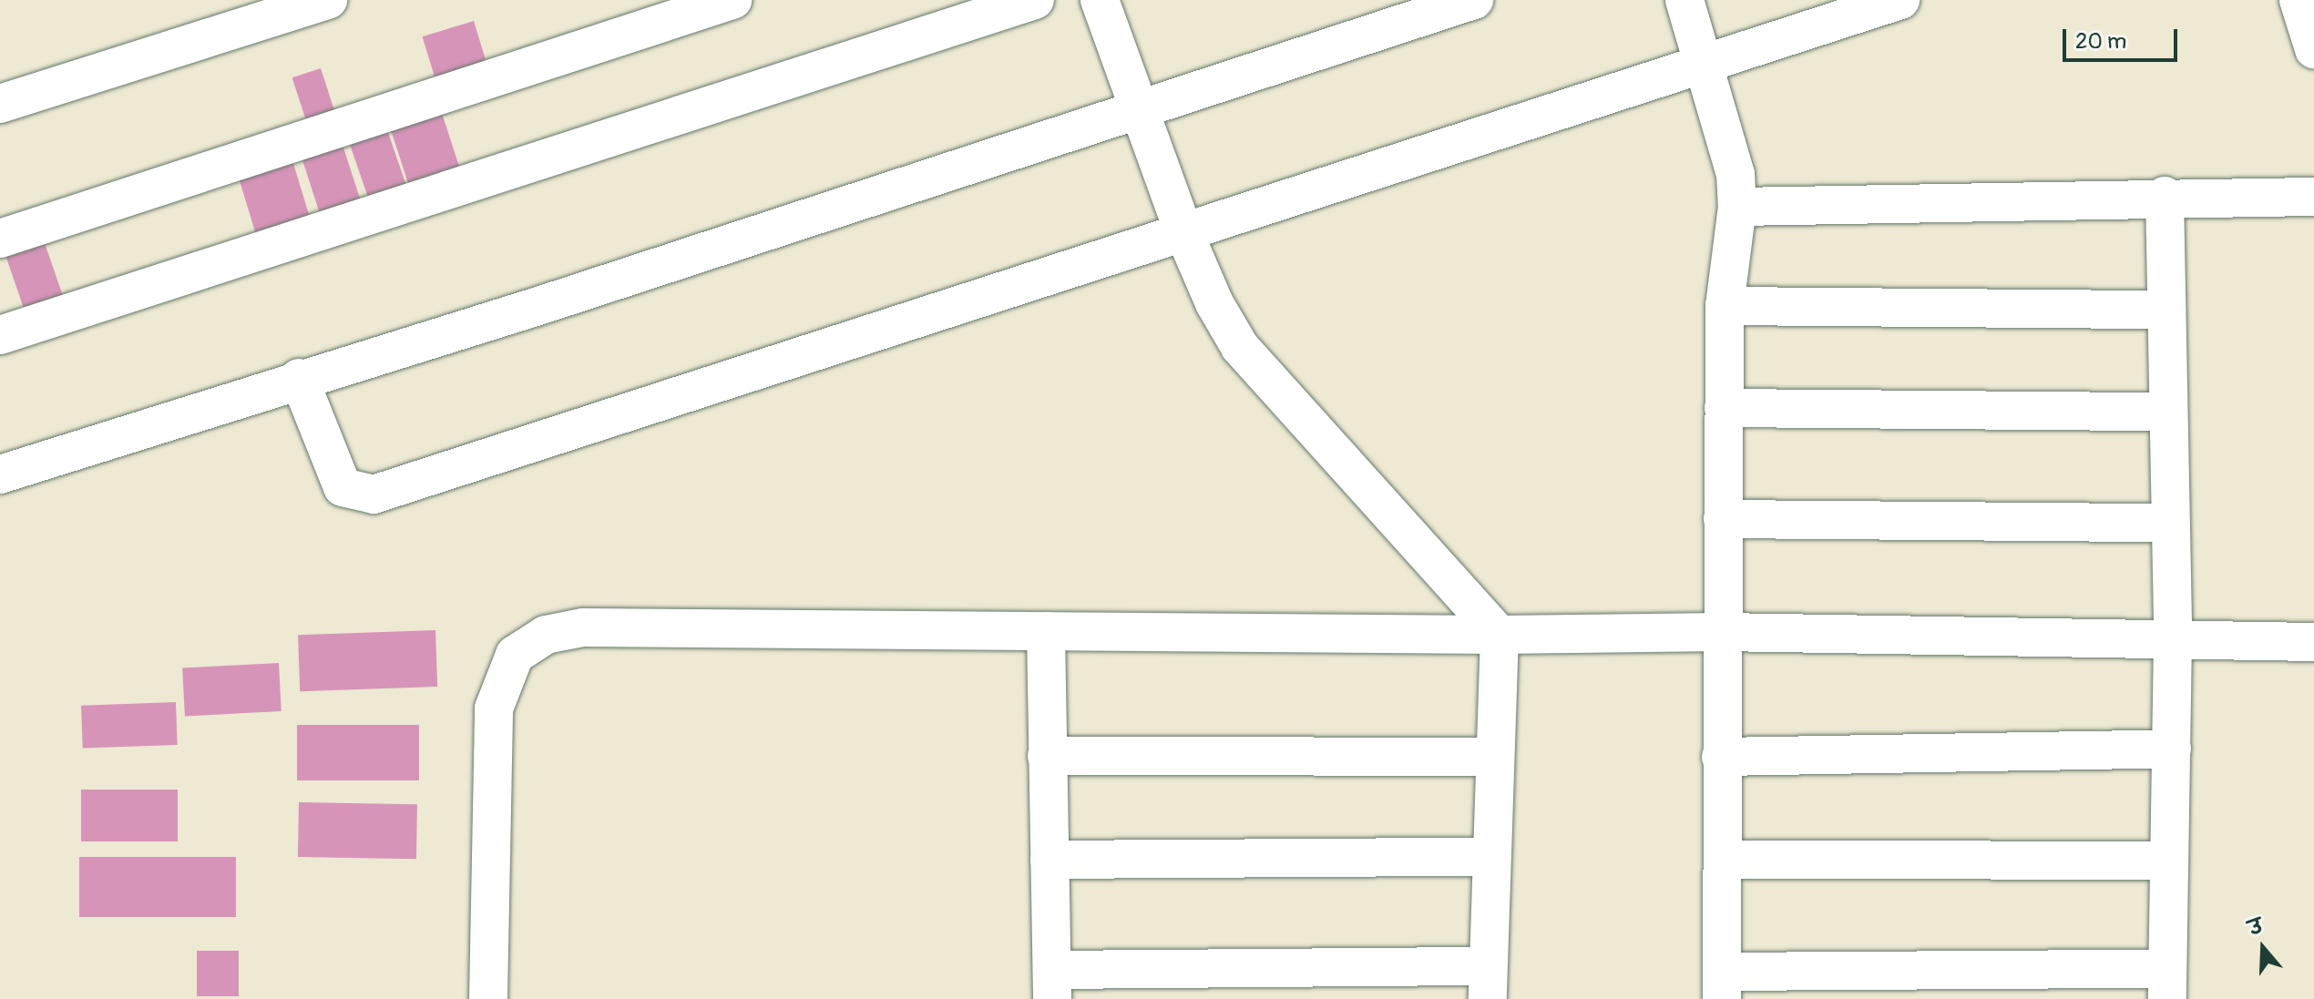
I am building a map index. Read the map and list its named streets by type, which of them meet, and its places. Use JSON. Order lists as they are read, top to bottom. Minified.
{"scale_bar":"20 m","north":"top"}
